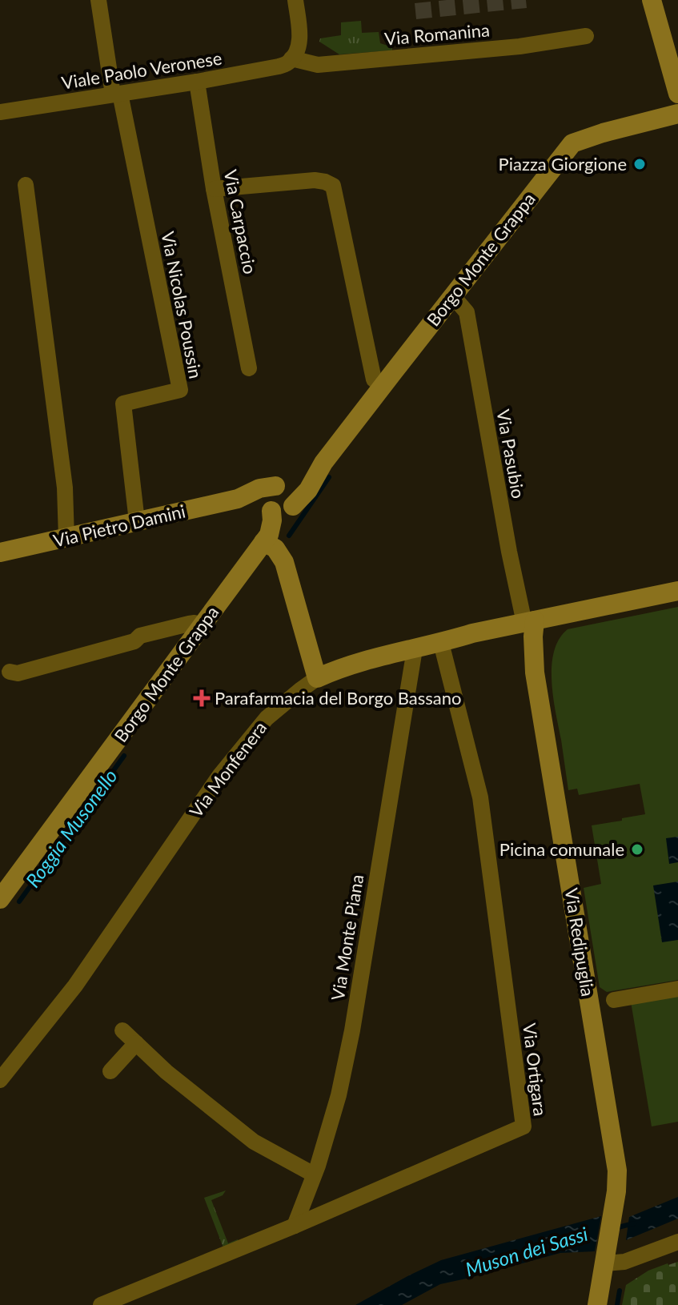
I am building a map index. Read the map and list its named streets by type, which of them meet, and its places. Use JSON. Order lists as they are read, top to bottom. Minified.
{"streets":{"street":["Via Romanina","Viale Paolo Veronese","Via Carpaccio","Borgo Monte Grappa","Via Nicolas Poussin","Via Pasubio","Via Pietro Damini","Via Monfenera","Via Monte Piana","Via Redipuglia","Via Ortigara"]},"crossings":[["Via Romanina","Viale Paolo Veronese"],["Viale Paolo Veronese","Via Carpaccio"],["Viale Paolo Veronese","Via Nicolas Poussin"],["Borgo Monte Grappa","Via Pasubio"],["Borgo Monte Grappa","Via Pietro Damini"],["Via Nicolas Poussin","Via Pietro Damini"],["Via Pasubio","Via Monfenera"],["Via Pasubio","Via Redipuglia"],["Via Monfenera","Via Monte Piana"],["Via Monfenera","Via Redipuglia"],["Via Monfenera","Via Ortigara"],["Via Monte Piana","Via Ortigara"]],"water":["Roggia Musonello","Muson dei Sassi"],"places":{"other":["Piazza Giorgione","Picina comunale"],"health":["Parafarmacia del Borgo Bassano"]}}
